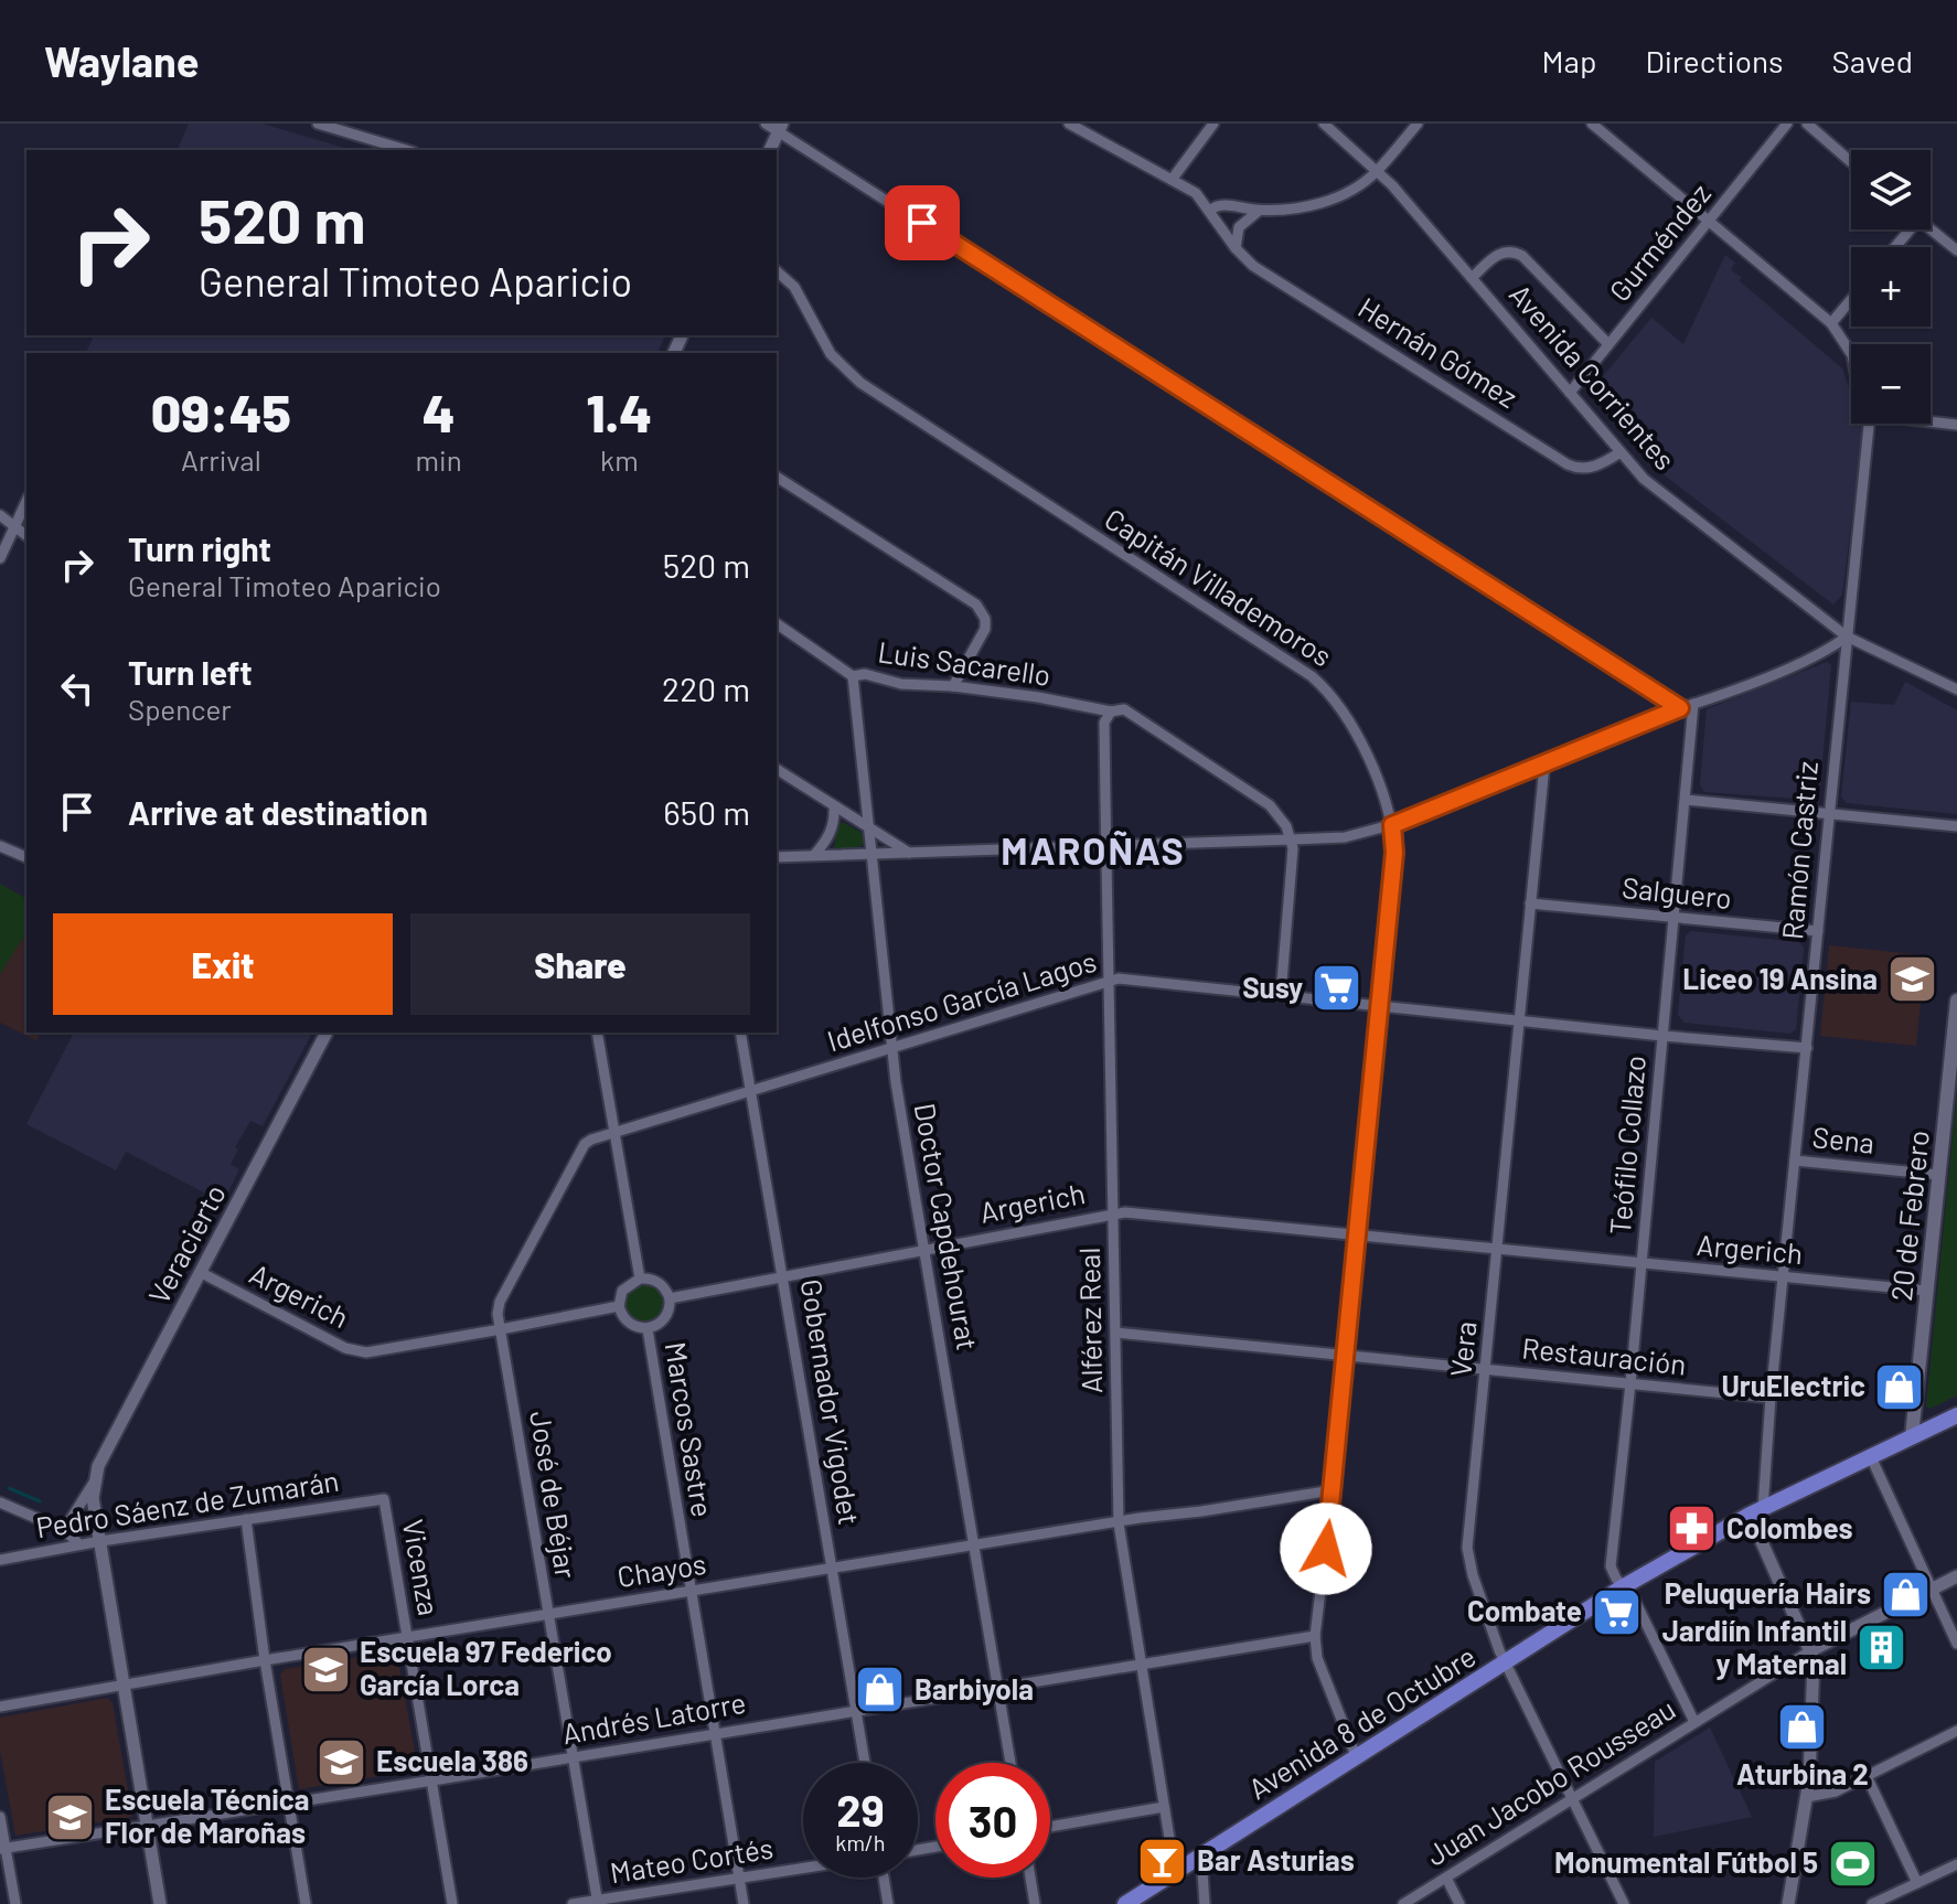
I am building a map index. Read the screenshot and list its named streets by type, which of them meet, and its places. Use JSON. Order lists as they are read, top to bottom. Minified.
{"streets":{"main road":["20 de Febrero","Avenida 8 de Octubre"],"street":["Gurméndez","Hernán Gómez","Avenida Corrientes","Capitán Villademoros","Luis Sacarello","Ramón Castriz","Salguero","Idelfonso García Lagos","Sena","Teófilo Collazo","Argerich","Doctor Capdehourat","Veracierto","Alférez Real","Vera","Restauración","Gobernador Vigodet","Marcos Sastre","José de Béjar","Pedro Sáenz de Zumarán","Vicenza","Chayos","Andrés Latorre","Juan Jacobo Rousseau","Mateo Cortés"]},"crossings":[["Gurméndez","Avenida Corrientes"],["Gurméndez","Ramón Castriz"],["Hernán Gómez","Avenida Corrientes"],["Avenida Corrientes","Ramón Castriz"],["Capitán Villademoros","Idelfonso García Lagos"],["Capitán Villademoros","Argerich"],["Capitán Villademoros","Restauración"],["Capitán Villademoros","Chayos"],["Capitán Villademoros","Andrés Latorre"],["Capitán Villademoros","Avenida 8 de Octubre"],["Luis Sacarello","Doctor Capdehourat"],["Luis Sacarello","Alférez Real"],["Ramón Castriz","Salguero"],["Ramón Castriz","Idelfonso García Lagos"],["Ramón Castriz","Sena"],["Ramón Castriz","Argerich"],["Ramón Castriz","Restauración"],["Ramón Castriz","Avenida 8 de Octubre"],["Salguero","Teófilo Collazo"],["Salguero","Vera"],["Idelfonso García Lagos","Teófilo Collazo"],["Idelfonso García Lagos","Doctor Capdehourat"],["Idelfonso García Lagos","Alférez Real"],["Idelfonso García Lagos","Vera"],["Idelfonso García Lagos","Gobernador Vigodet"],["Idelfonso García Lagos","José de Béjar"],["Sena","20 de Febrero"],["Teófilo Collazo","Argerich"],["Teófilo Collazo","Restauración"],["Teófilo Collazo","Avenida 8 de Octubre"],["Teófilo Collazo","Juan Jacobo Rousseau"],["Argerich","20 de Febrero"],["Argerich","Doctor Capdehourat"],["Argerich","Veracierto"],["Argerich","Alférez Real"],["Argerich","Vera"],["Argerich","Gobernador Vigodet"],["Argerich","Marcos Sastre"],["Argerich","José de Béjar"],["20 de Febrero","Avenida 8 de Octubre"],["Doctor Capdehourat","Chayos"],["Doctor Capdehourat","Andrés Latorre"],["Veracierto","Pedro Sáenz de Zumarán"],["Veracierto","Chayos"],["Veracierto","Andrés Latorre"],["Alférez Real","Restauración"],["Alférez Real","Chayos"],["Alférez Real","Andrés Latorre"],["Alférez Real","Avenida 8 de Octubre"],["Vera","Restauración"],["Vera","Avenida 8 de Octubre"],["Vera","Juan Jacobo Rousseau"],["Gobernador Vigodet","Chayos"],["Gobernador Vigodet","Andrés Latorre"],["Marcos Sastre","Chayos"],["Marcos Sastre","Andrés Latorre"],["Marcos Sastre","Mateo Cortés"],["José de Béjar","Chayos"],["José de Béjar","Andrés Latorre"],["José de Béjar","Mateo Cortés"],["Pedro Sáenz de Zumarán","Vicenza"],["Vicenza","Chayos"],["Vicenza","Andrés Latorre"]],"districts":["MAROÑAS"],"places":{"school or university":["Liceo 19 Ansina","Escuela 97 Federico García Lorca","Escuela 386","Escuela Técnica Flor de Maroñas"],"supermarket":["Susy","Combate"],"shop":["UruElectric","Peluquería Hairs","Barbiyola","Aturbina 2"],"pharmacy":["Colombes"],"building":["Jardiín Infantil y Maternal"],"bar":["Bar Asturias"],"sports":["Monumental Fútbol 5"]},"page":{"header":"Waylane","nav":["Map","Directions","Saved"],"map_buttons":["+","−"],"turn":["520 m","General Timoteo Aparicio"],"eta":["09:45","Arrival","4","min","1.4","km"],"list":[{"name":"Turn right","note":"General Timoteo Aparicio","value":"520 m"},{"name":"Turn left","note":"Spencer","value":"220 m"},{"name":"Arrive at destination","value":"650 m"}],"buttons":["Exit","Share"],"speed":"29 km/h","limit":"30"}}
